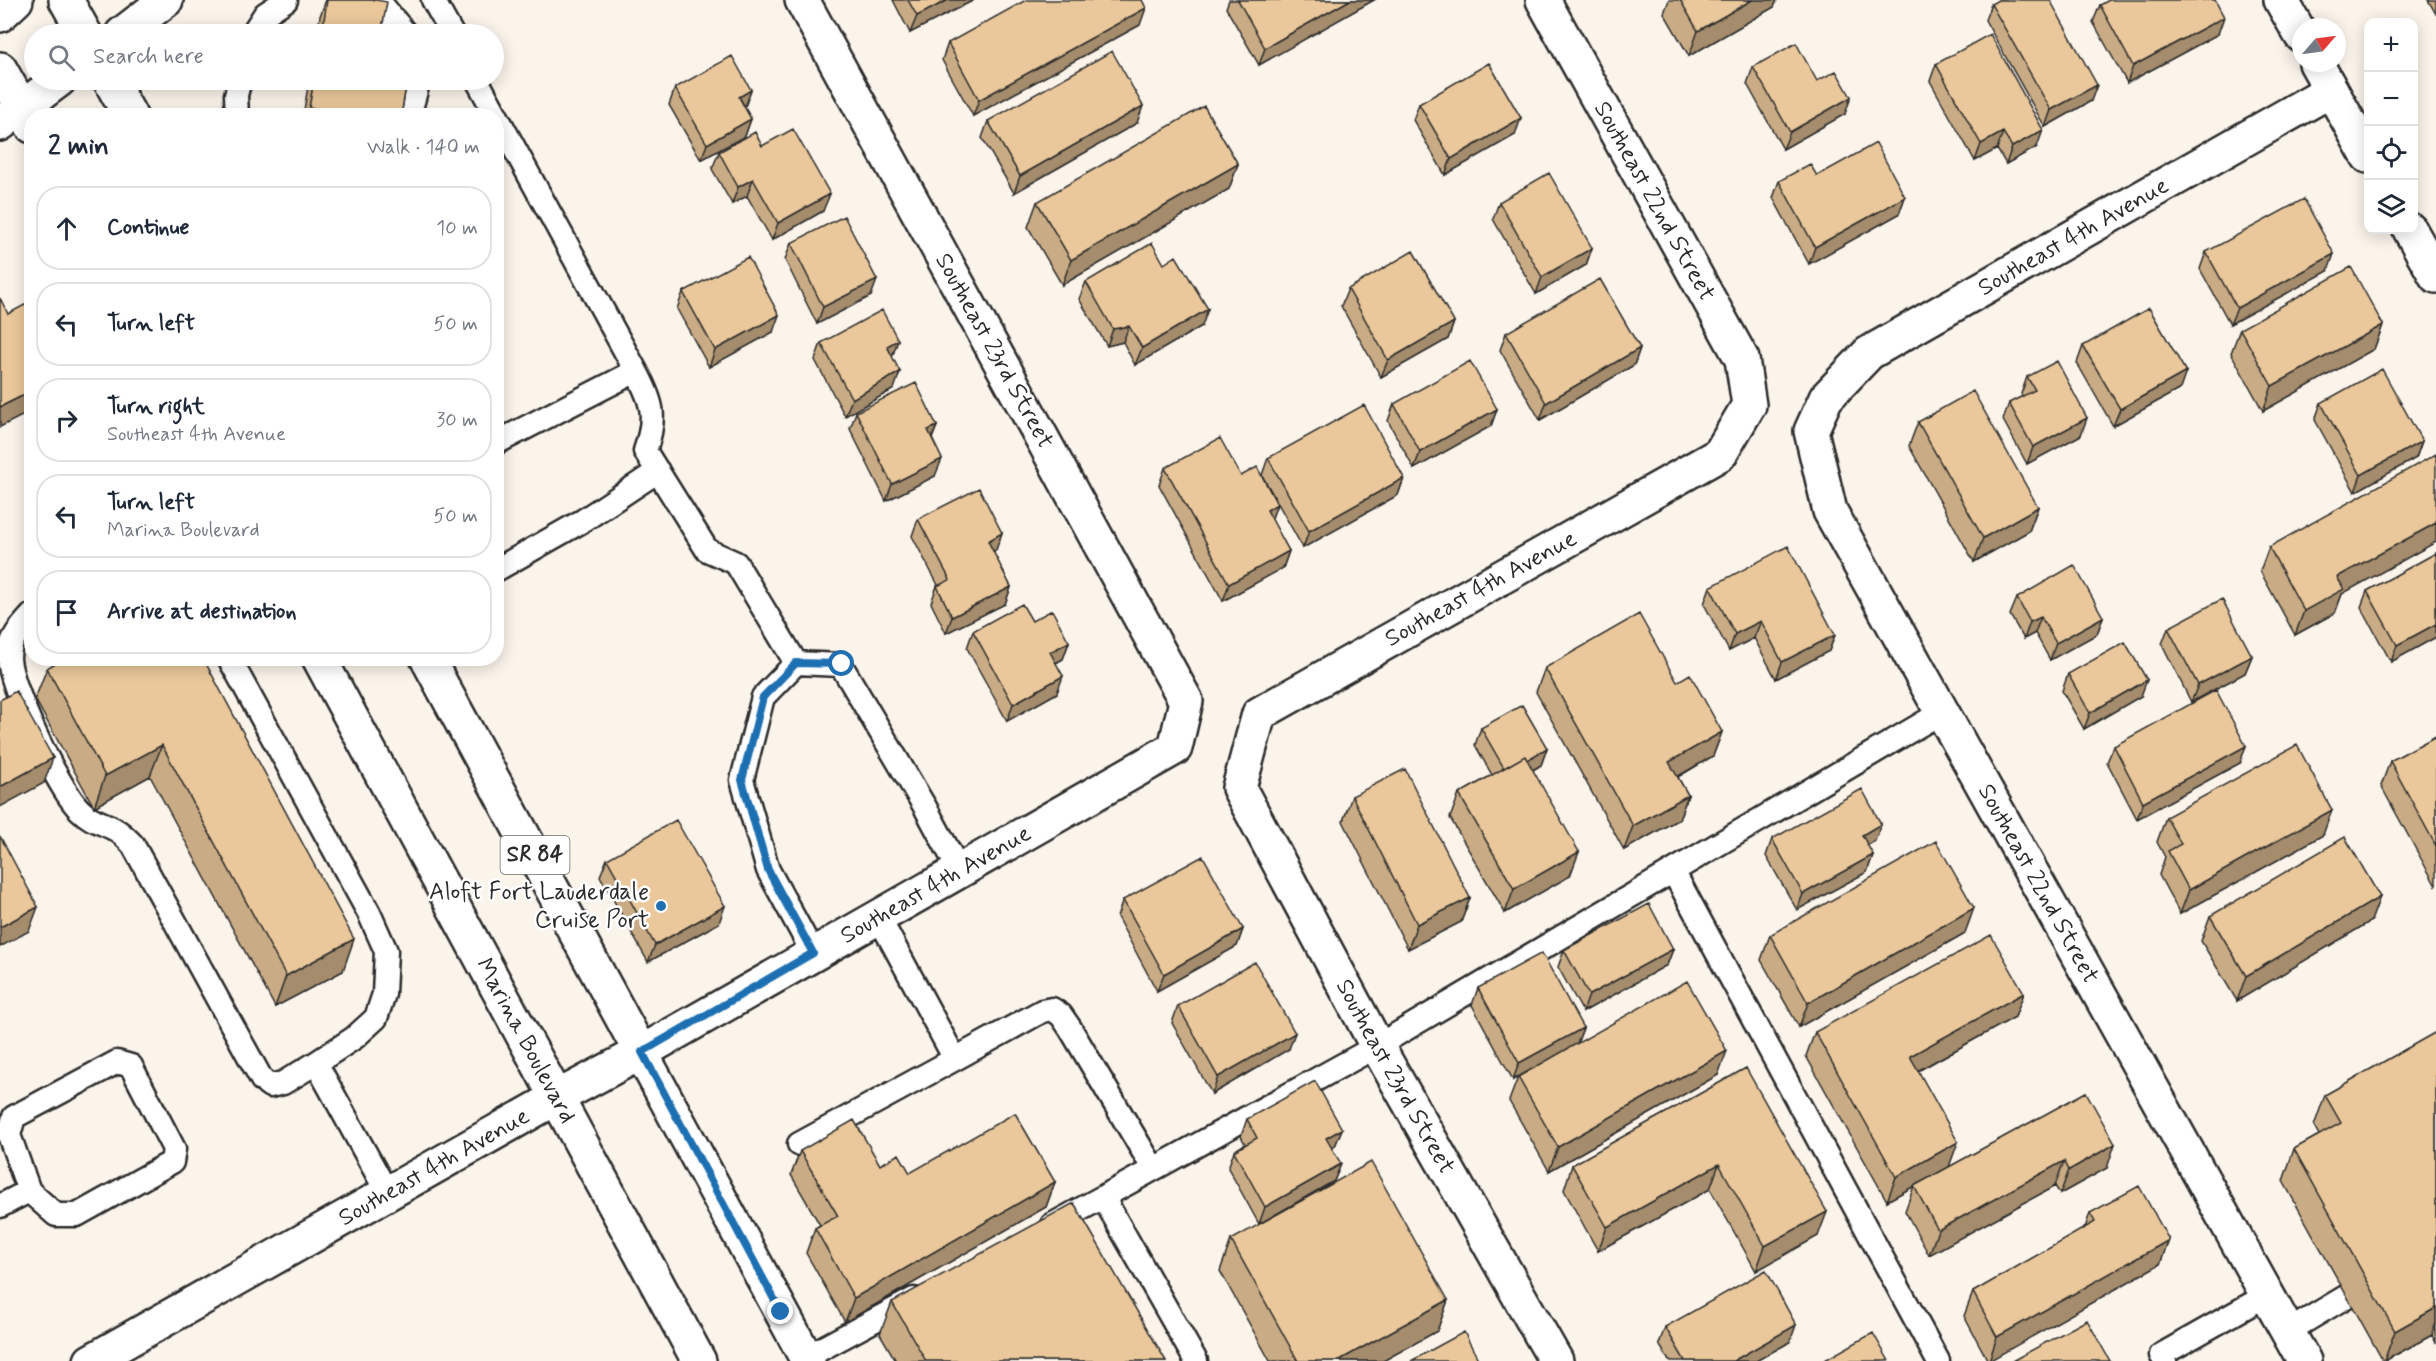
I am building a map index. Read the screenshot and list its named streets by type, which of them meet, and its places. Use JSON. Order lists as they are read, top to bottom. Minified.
{"streets":{"street":["Southeast 22nd Street","Southeast 4th Avenue","Southeast 23rd Street","SR 84","Marina Boulevard"]},"crossings":[["Southeast 22nd Street","Southeast 4th Avenue"],["Southeast 4th Avenue","Southeast 23rd Street"],["Southeast 4th Avenue","SR 84"],["Southeast 4th Avenue","Marina Boulevard"]],"places":["Aloft Fort Lauderdale Cruise Port"],"north":"top right","page":{"map_buttons":["+","−"],"search":"Search here","heading":["2 min","Walk · 140 m"],"list":[["Continue","10 m"],["Turn left","50 m"],["Turn right","Southeast 4th Avenue","30 m"],["Turn left","Marina Boulevard","50 m"],"Arrive at destination"]}}
